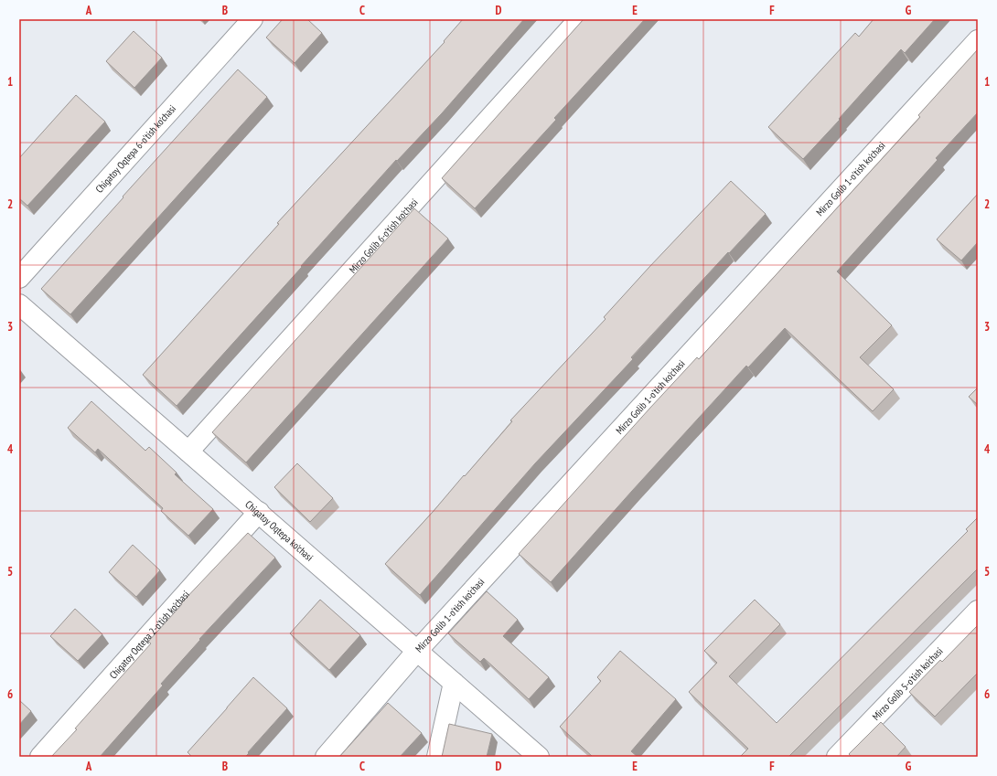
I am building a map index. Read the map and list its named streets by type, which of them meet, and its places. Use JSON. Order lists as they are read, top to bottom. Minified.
{"streets":{"street":["Chigatoy Oqtepa 6-o'tish ko'chasi","Mirzo Golib 1-o'tish ko'chasi","Mirzo Golib 6-o'tish ko'chasi","Chigatoy Oqtepa ko'chasi","Chigatoy Oqtepa 2-o'tish ko'chasi","Mirzo Golib 5-o'tish ko'chasi"]},"crossings":[["Mirzo Golib 1-o'tish ko'chasi","Chigatoy Oqtepa ko'chasi"],["Mirzo Golib 6-o'tish ko'chasi","Chigatoy Oqtepa ko'chasi"],["Chigatoy Oqtepa ko'chasi","Chigatoy Oqtepa 2-o'tish ko'chasi"]],"grid":{"columns":["A","B","C","D","E","F","G"],"rows":["1","2","3","4","5","6"]}}
